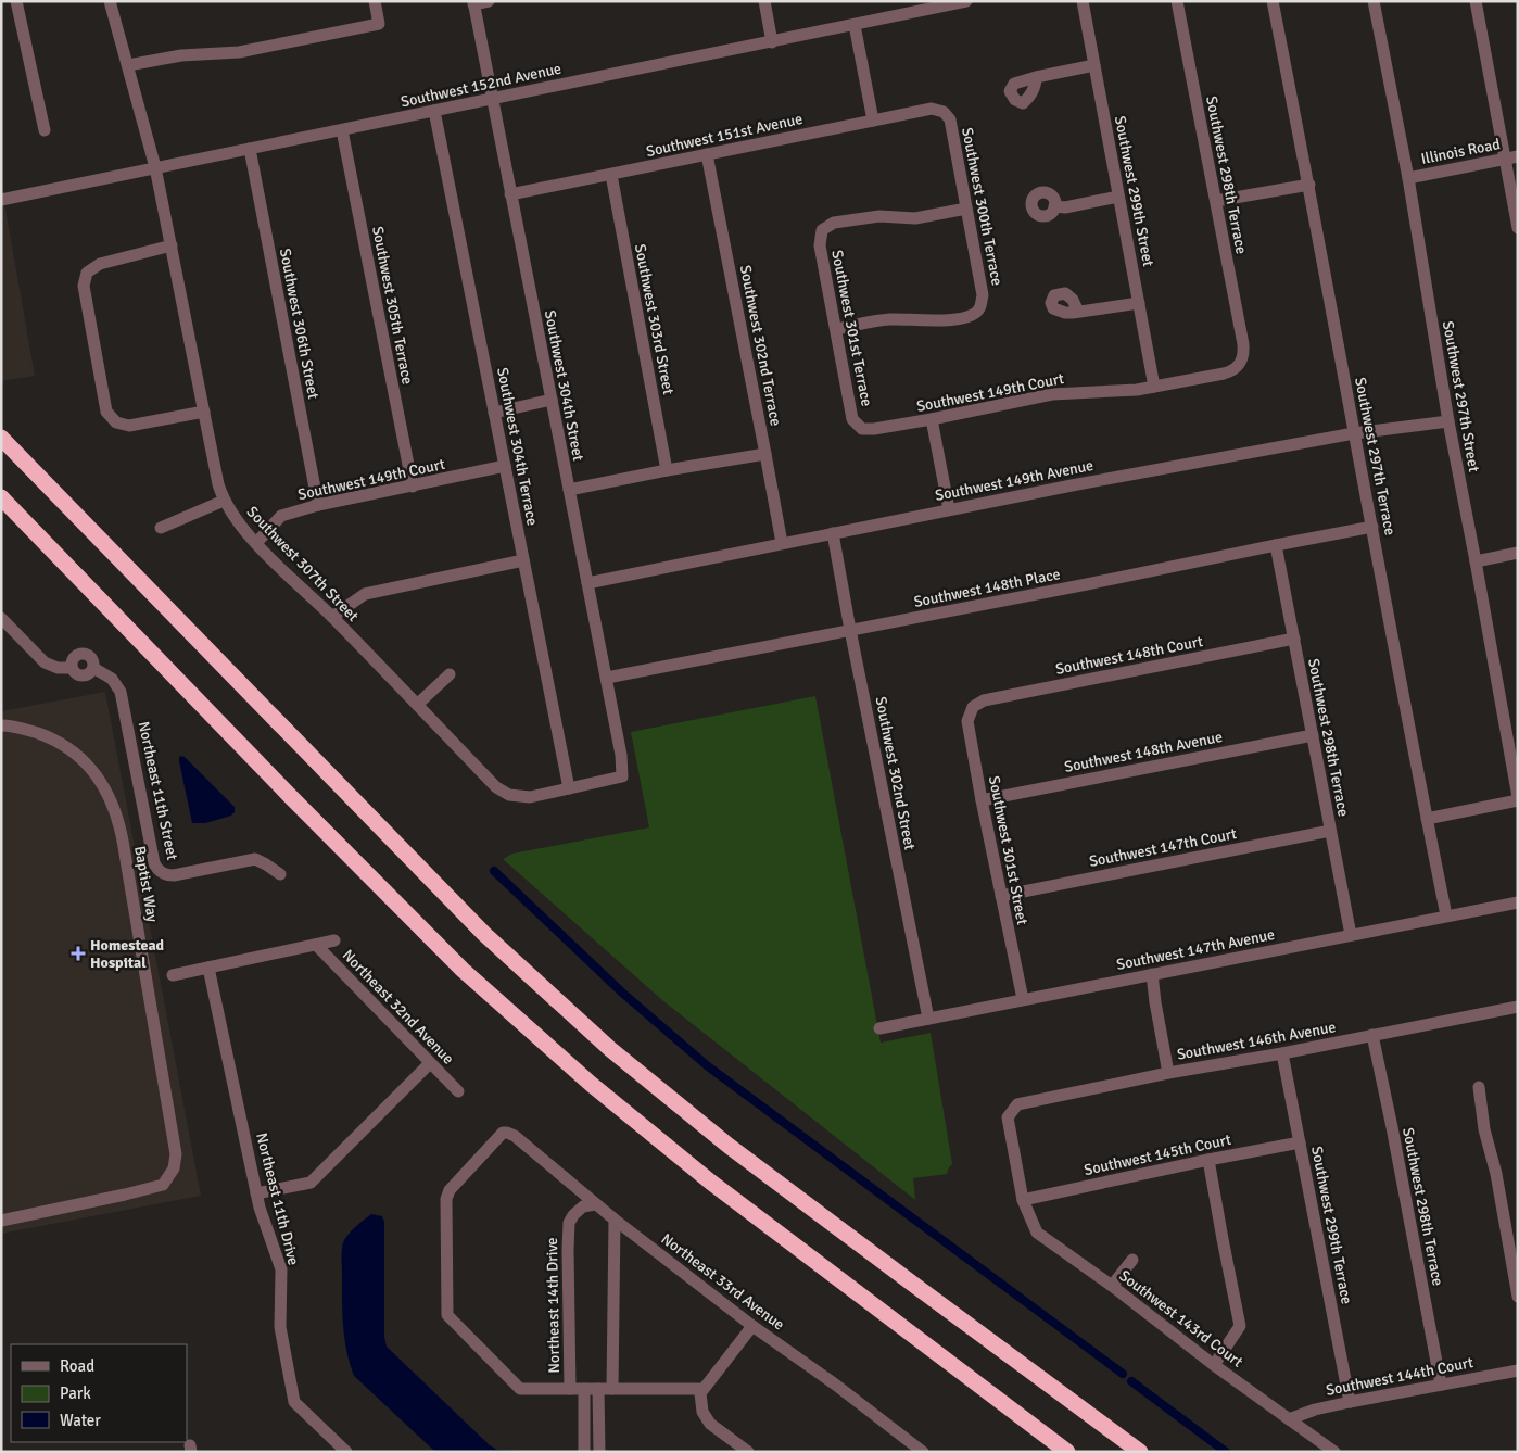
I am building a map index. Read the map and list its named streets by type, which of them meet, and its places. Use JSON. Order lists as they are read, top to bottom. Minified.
{"streets":{"street":["Southwest 152nd Avenue","Southwest 151st Avenue","Illinois Road","Southwest 298th Terrace","Southwest 299th Street","Southwest 300th Terrace","Southwest 305th Terrace","Southwest 303rd Street","Southwest 306th Street","Southwest 301st Terrace","Southwest 302nd Terrace","Southwest 304th Street","Southwest 149th Court","Southwest 297th Street","Southwest 304th Terrace","Southwest 297th Terrace","Southwest 149th Avenue","Southwest 307th Street","Southwest 148th Place","Southwest 148th Court","Southwest 148th Avenue","Southwest 302nd Street","Northeast 11th Street","Southwest 147th Court","Southwest 301st Street","Baptist Way","Southwest 147th Avenue","Northeast 32nd Avenue","Southwest 146th Avenue","Southwest 145th Court","Northeast 11th Drive","Southwest 299th Terrace","Northeast 33rd Avenue","Northeast 14th Drive","Southwest 143rd Court","Southwest 144th Court"]},"crossings":[["Southwest 152nd Avenue","Southwest 305th Terrace"],["Southwest 152nd Avenue","Southwest 306th Street"],["Southwest 152nd Avenue","Southwest 304th Street"],["Southwest 152nd Avenue","Southwest 304th Terrace"],["Southwest 152nd Avenue","Southwest 307th Street"],["Southwest 151st Avenue","Southwest 300th Terrace"],["Southwest 151st Avenue","Southwest 303rd Street"],["Southwest 151st Avenue","Southwest 302nd Terrace"],["Southwest 151st Avenue","Southwest 304th Street"],["Illinois Road","Southwest 297th Street"],["Southwest 298th Terrace","Southwest 149th Court"],["Southwest 298th Terrace","Southwest 148th Place"],["Southwest 298th Terrace","Southwest 148th Court"],["Southwest 298th Terrace","Southwest 148th Avenue"],["Southwest 298th Terrace","Southwest 147th Court"],["Southwest 298th Terrace","Southwest 147th Avenue"],["Southwest 298th Terrace","Southwest 146th Avenue"],["Southwest 298th Terrace","Southwest 144th Court"],["Southwest 299th Street","Southwest 149th Court"],["Southwest 300th Terrace","Southwest 301st Terrace"],["Southwest 305th Terrace","Southwest 149th Court"],["Southwest 306th Street","Southwest 149th Court"],["Southwest 301st Terrace","Southwest 149th Court"],["Southwest 302nd Terrace","Southwest 149th Avenue"],["Southwest 304th Street","Southwest 304th Terrace"],["Southwest 304th Street","Southwest 149th Avenue"],["Southwest 304th Street","Southwest 307th Street"],["Southwest 304th Street","Southwest 148th Place"],["Southwest 149th Court","Southwest 304th Terrace"],["Southwest 149th Court","Southwest 307th Street"],["Southwest 297th Street","Southwest 149th Avenue"],["Southwest 304th Terrace","Southwest 307th Street"],["Southwest 297th Terrace","Southwest 149th Avenue"],["Southwest 297th Terrace","Southwest 148th Place"],["Southwest 297th Terrace","Southwest 147th Avenue"],["Southwest 149th Avenue","Southwest 302nd Street"],["Southwest 148th Place","Southwest 302nd Street"],["Southwest 148th Court","Southwest 301st Street"],["Southwest 148th Avenue","Southwest 301st Street"],["Southwest 302nd Street","Southwest 147th Avenue"],["Southwest 147th Court","Southwest 301st Street"],["Southwest 301st Street","Southwest 147th Avenue"],["Northeast 32nd Avenue","Northeast 11th Drive"],["Southwest 146th Avenue","Southwest 145th Court"],["Southwest 146th Avenue","Southwest 299th Terrace"],["Southwest 146th Avenue","Southwest 143rd Court"],["Southwest 145th Court","Southwest 299th Terrace"],["Southwest 145th Court","Southwest 143rd Court"],["Southwest 299th Terrace","Southwest 144th Court"],["Northeast 33rd Avenue","Northeast 14th Drive"],["Southwest 143rd Court","Southwest 144th Court"]],"places":{"health":["Homestead Hospital"]},"legend":["Road","Park","Water"]}
